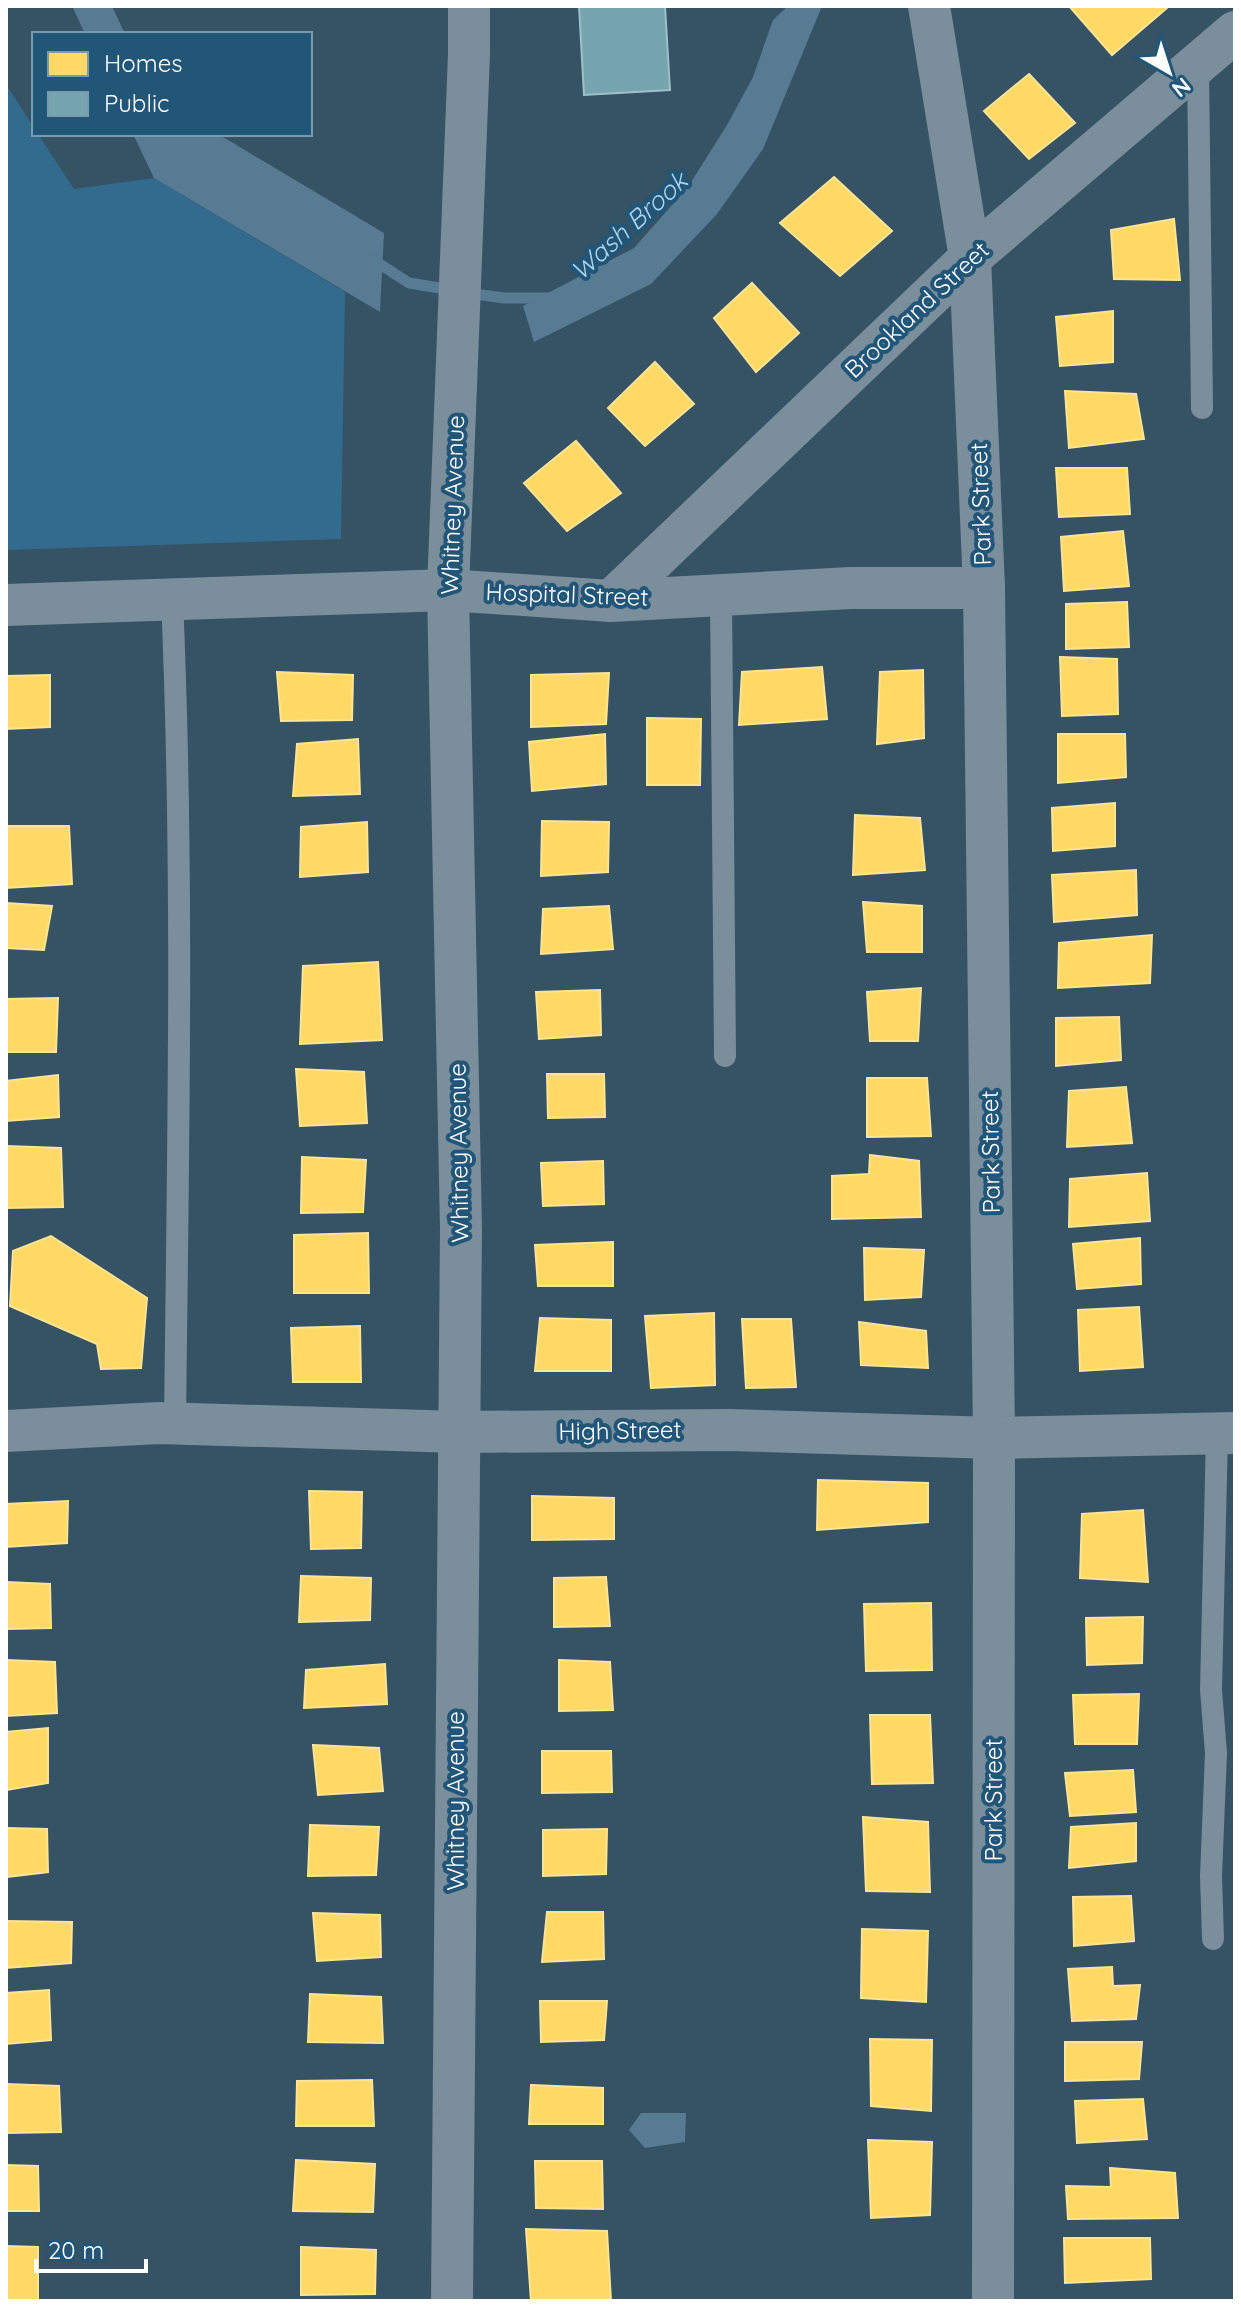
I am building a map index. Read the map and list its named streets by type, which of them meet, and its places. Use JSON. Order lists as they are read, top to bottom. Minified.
{"streets":{"street":["Brookland Street","Park Street","Whitney Avenue","Hospital Street","High Street"]},"crossings":[["Brookland Street","Park Street"],["Brookland Street","Hospital Street"],["Park Street","Hospital Street"],["Park Street","High Street"],["Whitney Avenue","Hospital Street"],["Whitney Avenue","High Street"]],"water":["Wash Brook"],"legend":["Homes","Public"],"scale_bar":"20 m","north":"bottom right"}
